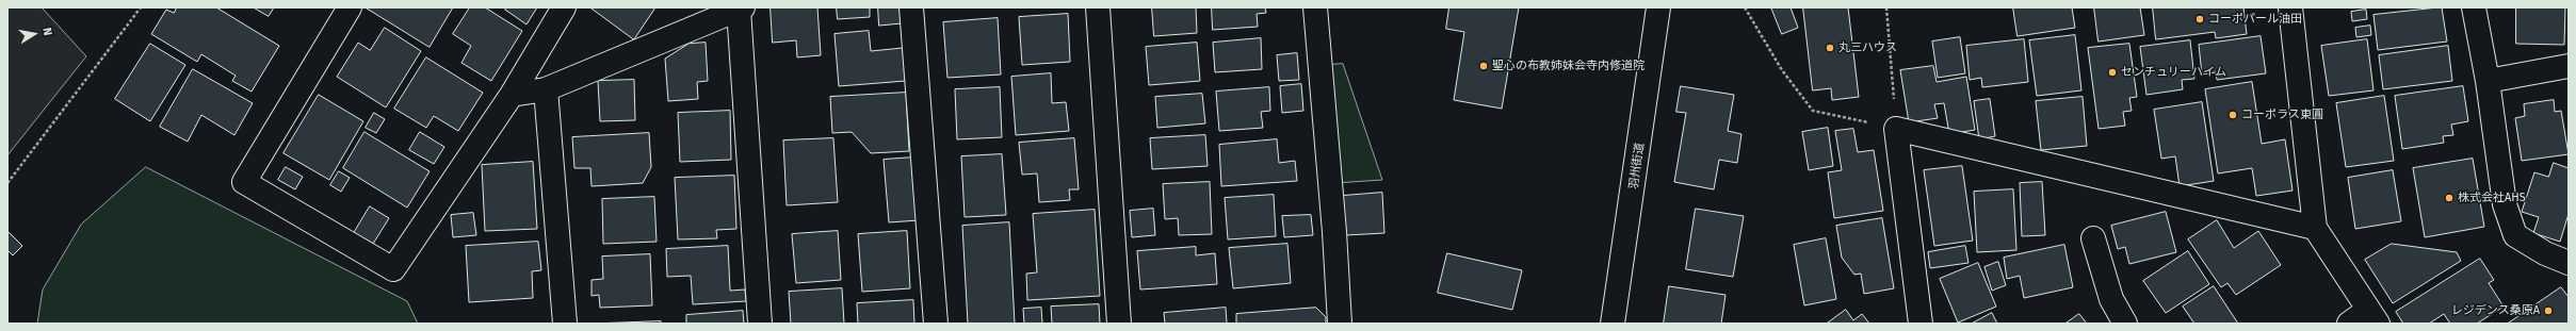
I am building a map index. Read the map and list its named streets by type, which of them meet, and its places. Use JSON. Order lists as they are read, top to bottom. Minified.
{"streets":{"street":["羽州街道"]},"places":["コーポパール油田","丸三ハウス","聖心の布教姉妹会寺内修道院","センチュリーハイム","コーポラス東圓","株式会社AHS","レジデンス桑原A"],"north":"right"}
